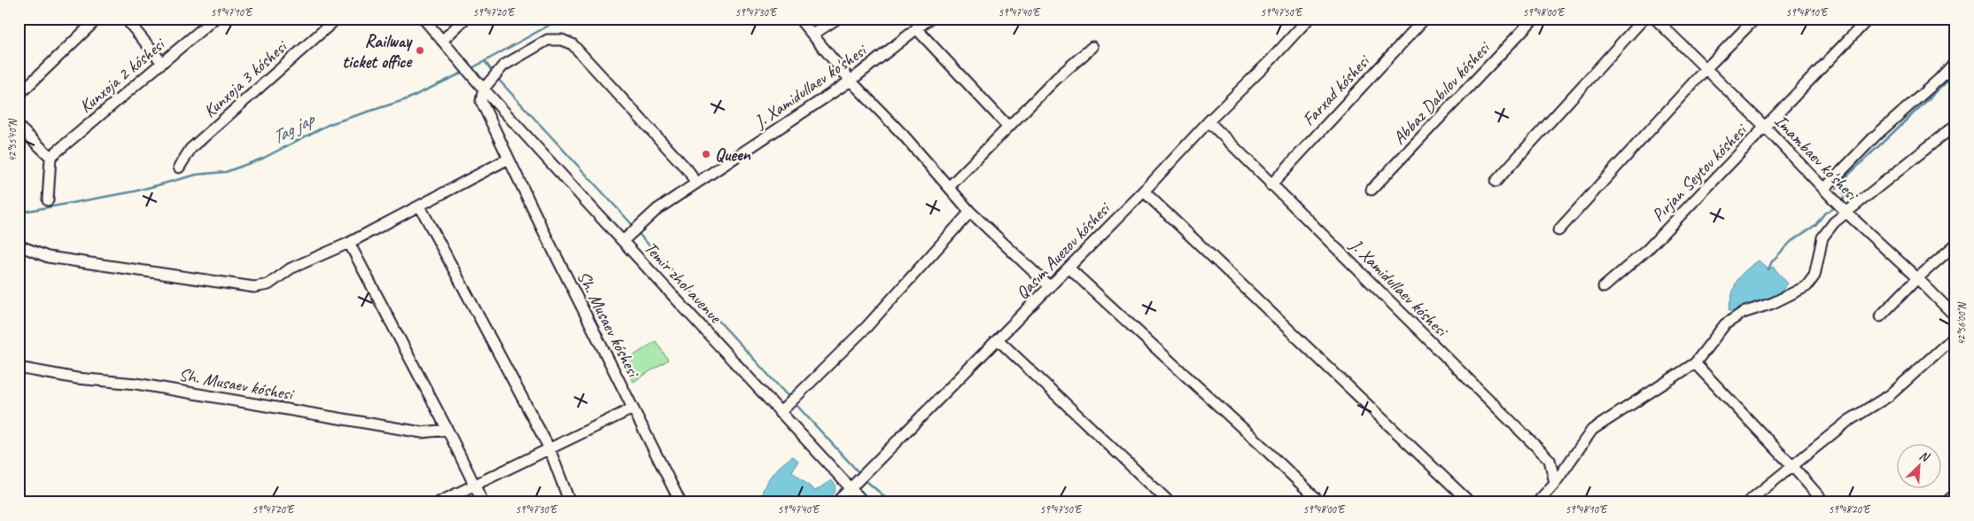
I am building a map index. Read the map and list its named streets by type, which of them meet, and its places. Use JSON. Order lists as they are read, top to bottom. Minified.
{"streets":{"street":["Kunxoja 2 kóshesi","Kunxoja 3 kóshesi","J. Xamidullaev ko'shesi","Farxad kóshesi","Abbaz Dabılov kóshesi","Imambaev ko'shesi","Pırjan Seytov kóshesi","Qasım Auezov kóshesi","Temir zhol avenue","J. Xamidullaev kóshesi","Sh. Musaev kóshesi"]},"crossings":[["J. Xamidullaev ko'shesi","Temir zhol avenue"],["Farxad kóshesi","J. Xamidullaev kóshesi"],["Imambaev ko'shesi","Pırjan Seytov kóshesi"],["Qasım Auezov kóshesi","Temir zhol avenue"],["Qasım Auezov kóshesi","J. Xamidullaev kóshesi"],["Temir zhol avenue","Sh. Musaev kóshesi"]],"water":["Tag jap"],"places":["Railway ticket office","Queen"],"north":"top right","coordinates":["59°47'10\"E","59°47'20\"E","59°47'30\"E","59°47'40\"E","59°47'50\"E","59°48'00\"E","59°48'10\"E","42°55'40\"N","42°56'00\"N","59°48'20\"E"]}
